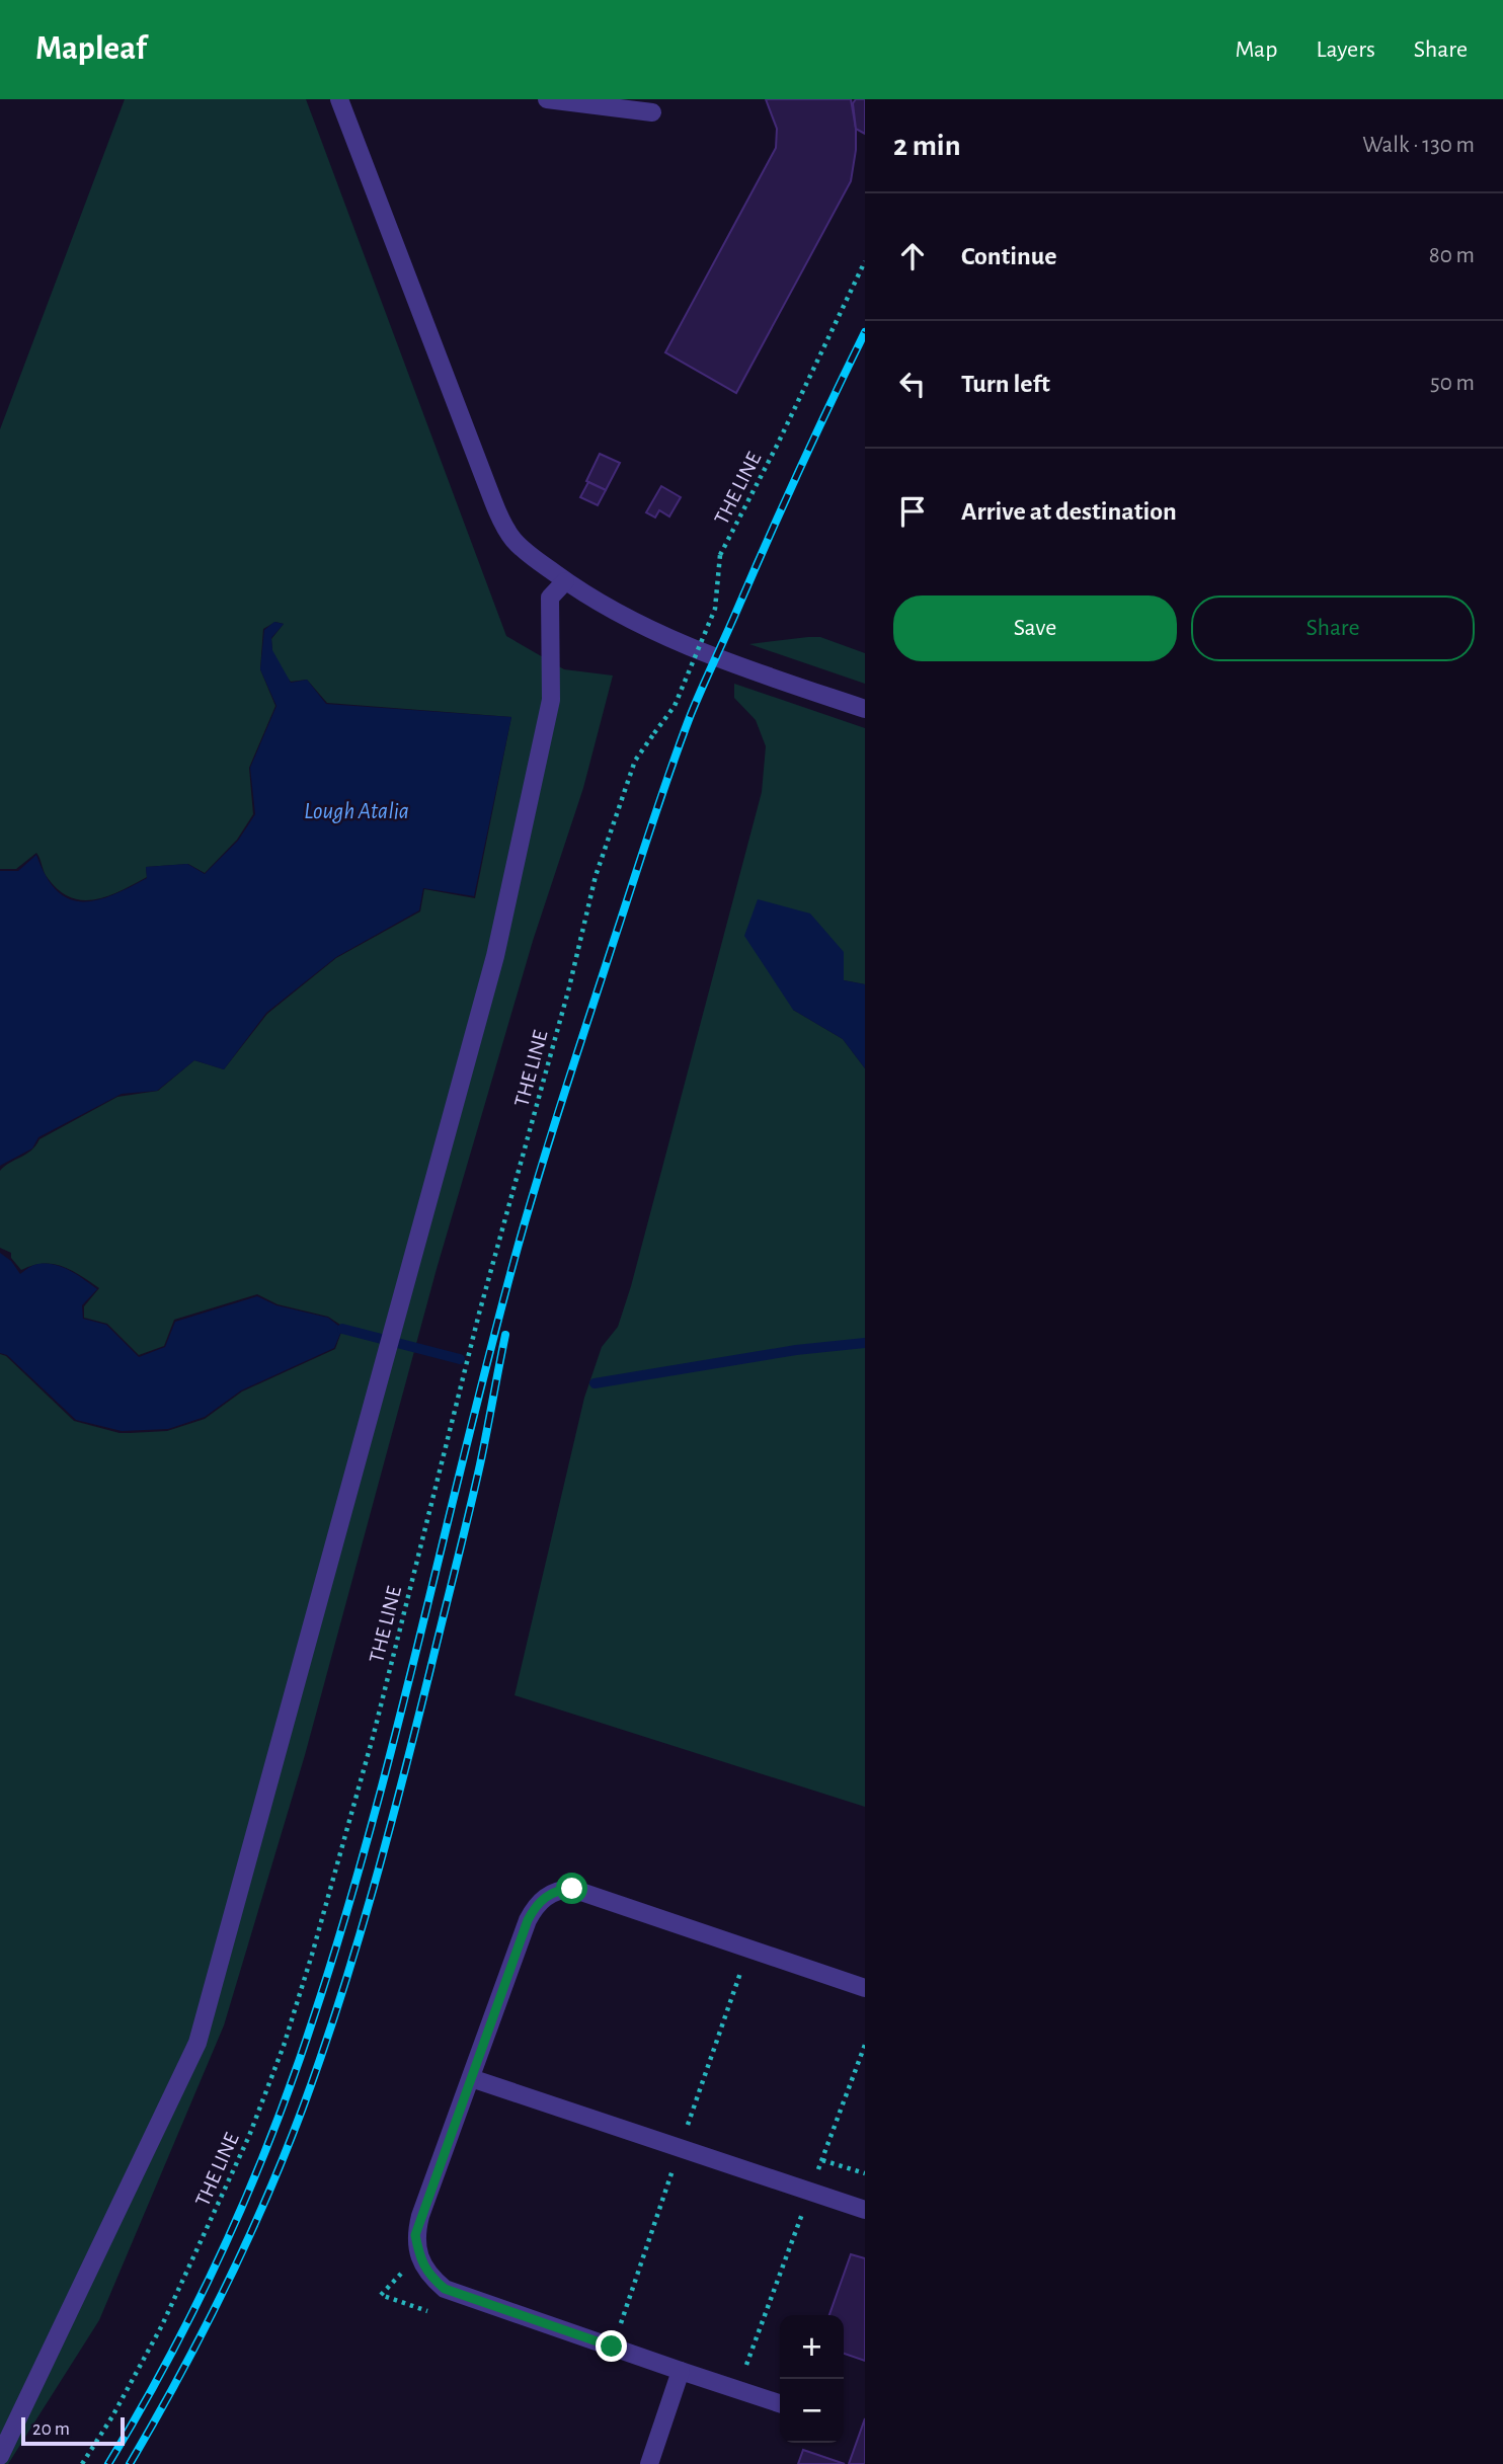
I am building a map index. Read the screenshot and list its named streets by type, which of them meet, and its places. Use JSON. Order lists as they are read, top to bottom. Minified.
{"streets":{"path":["THE LINE"]},"water":["Lough Atalia"],"scale_bar":"20 m","page":{"header":"Mapleaf","nav":["Map","Layers","Share"],"heading":["2 min","Walk · 130 m"],"list":[["Continue","80 m"],["Turn left","50 m"],"Arrive at destination"],"buttons":["Save","Share"],"map_buttons":["+","−"],"scale":"20 m"}}
